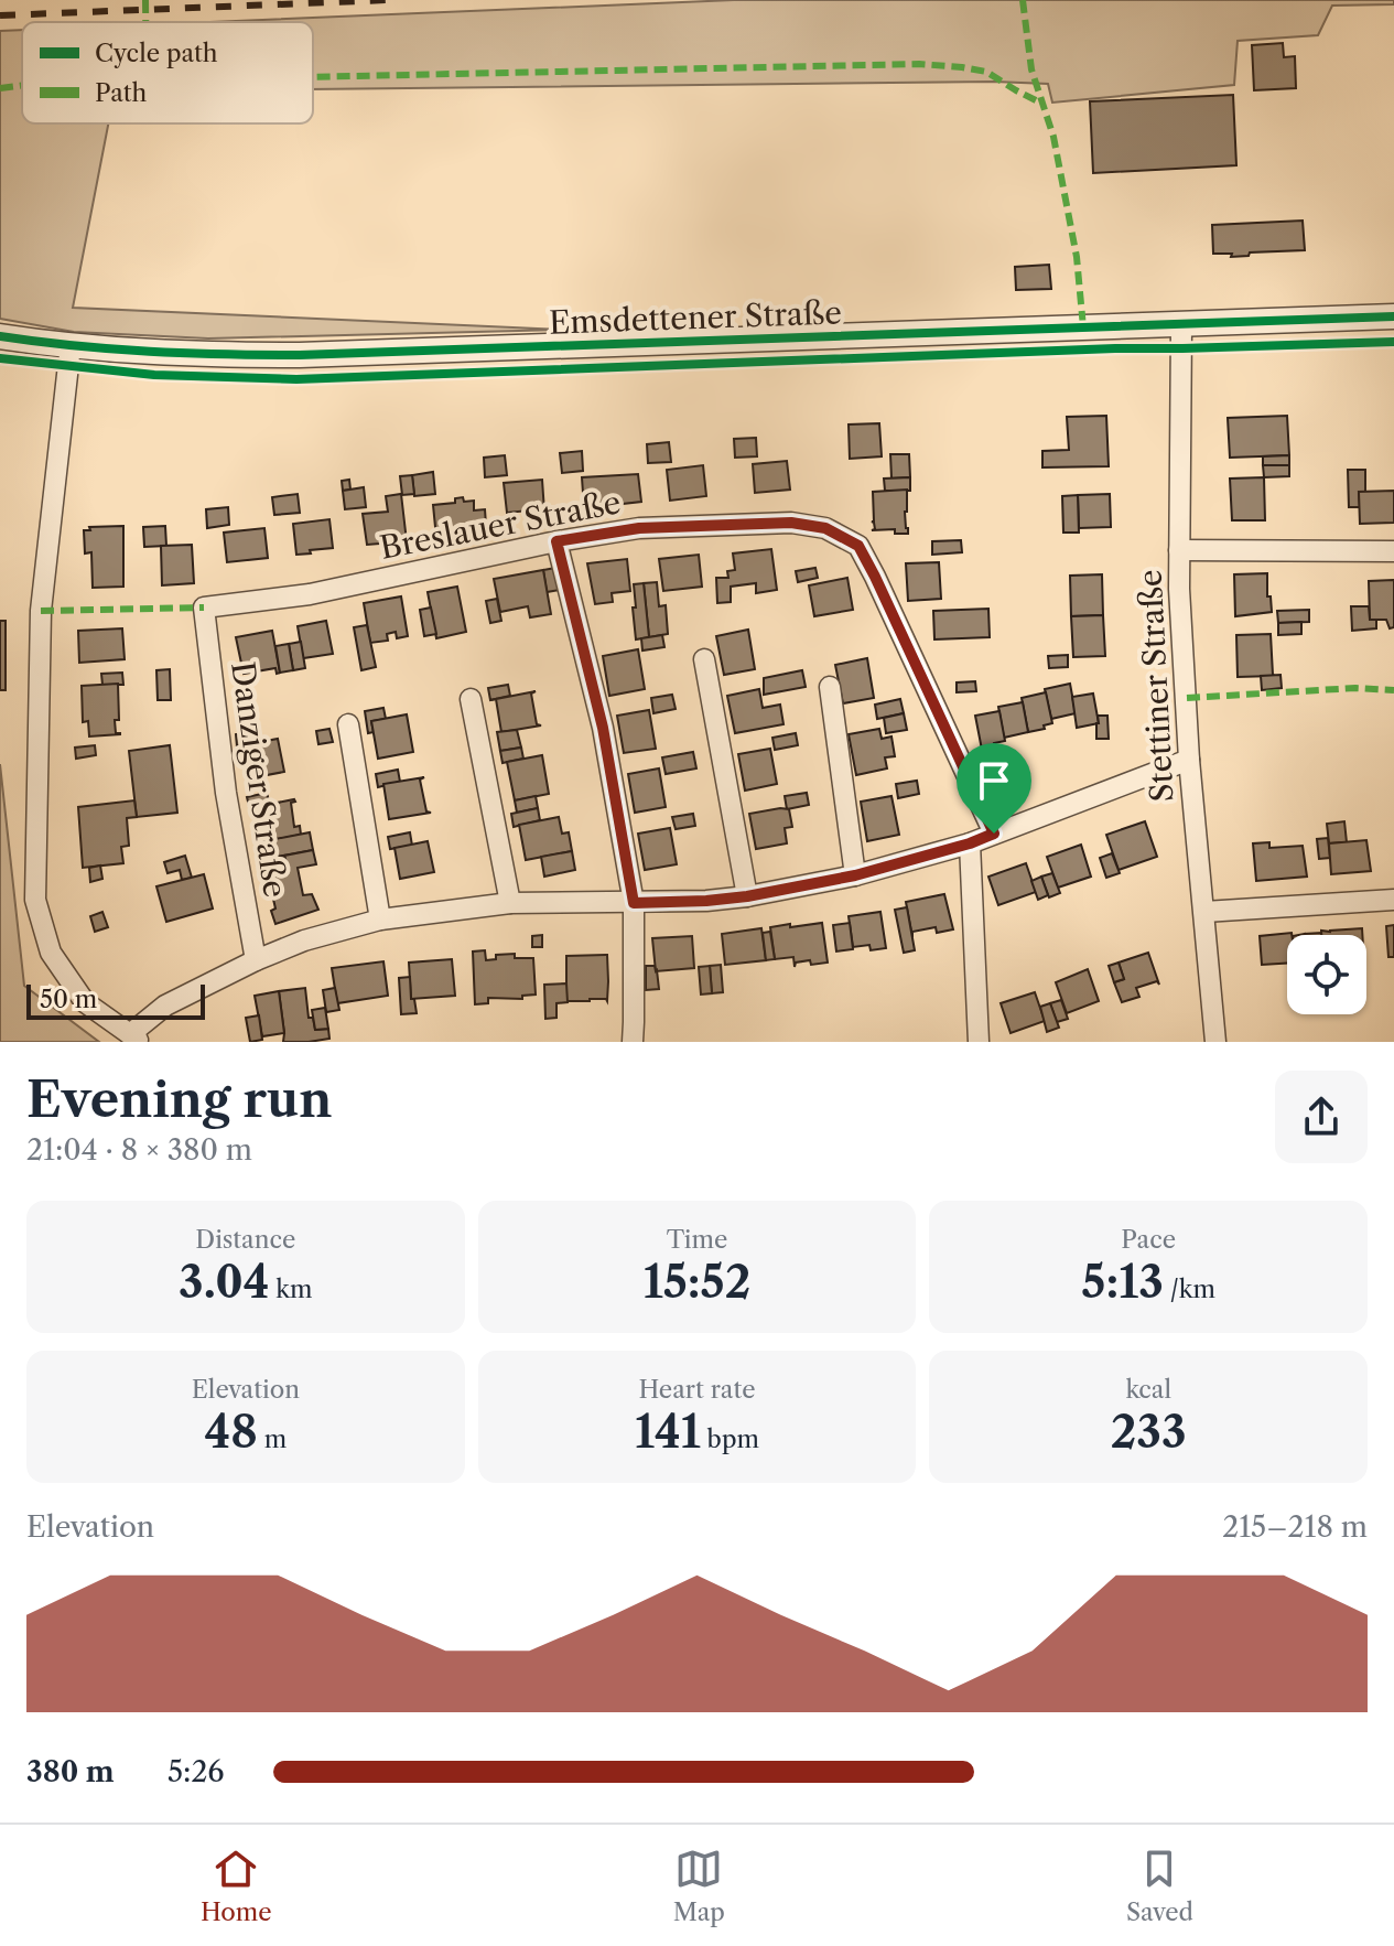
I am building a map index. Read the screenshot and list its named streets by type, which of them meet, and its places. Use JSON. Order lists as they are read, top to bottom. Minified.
{"streets":{"street":["Emsdettener Straße","Breslauer Straße","Stettiner Straße","Danziger Straße"]},"crossings":[["Emsdettener Straße","Stettiner Straße"],["Breslauer Straße","Danziger Straße"]],"legend":["Cycle path","Path"],"scale_bar":"50 m","page":{"scale":"50 m","heading":["Evening run","21:04 · 8 × 380 m"],"stats":[["Distance","3.04 km"],["Time","15:52"],["Pace","5:13 /km"],["Elevation","48 m"],["Heart rate","141 bpm"],["kcal","233"]],"chart":["Elevation","215–218 m"],"list":[{"name":"380 m","note":"5:26"}],"tabs":["Home","Map","Saved"]}}
